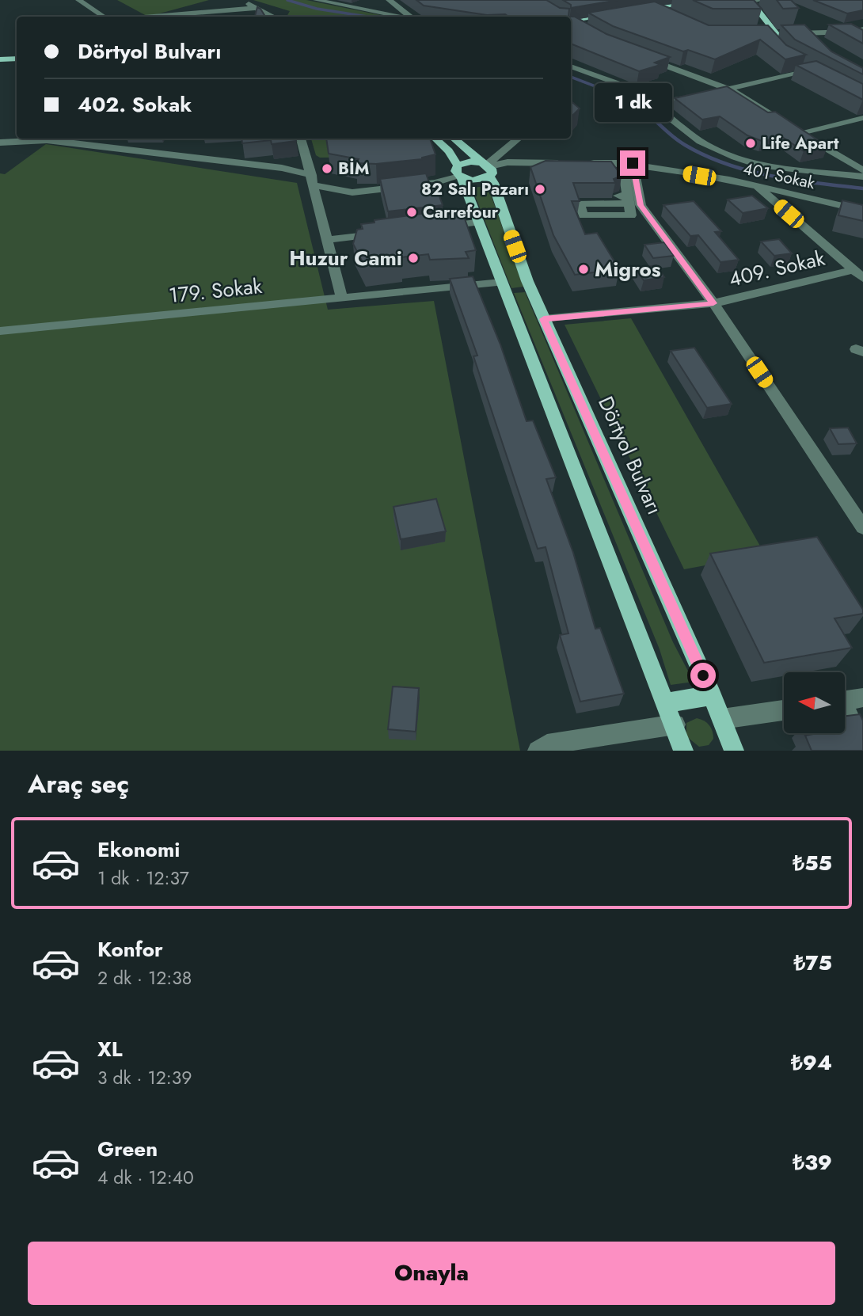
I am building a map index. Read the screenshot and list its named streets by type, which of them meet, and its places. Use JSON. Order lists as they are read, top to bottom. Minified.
{"streets":{"main road":["Dörtyol Bulvarı"],"street":["401 Sokak","409. Sokak","179. Sokak"]},"crossings":[["401 Sokak","Dörtyol Bulvarı"],["409. Sokak","Dörtyol Bulvarı"]],"places":["Life Apart","BİM","82 Salı Pazarı","Carrefour","Huzur Cami","Migros"],"north":"left","page":{"banner":["Dörtyol Bulvarı","402. Sokak"],"bubble":"1 dk","heading":"Araç seç","list":[{"name":"Ekonomi","note":"1 dk · 12:37","value":"₺55"},{"name":"Konfor","note":"2 dk · 12:38","value":"₺75"},{"name":"XL","note":"3 dk · 12:39","value":"₺94"},{"name":"Green","note":"4 dk · 12:40","value":"₺39"}],"buttons":"Onayla"}}
